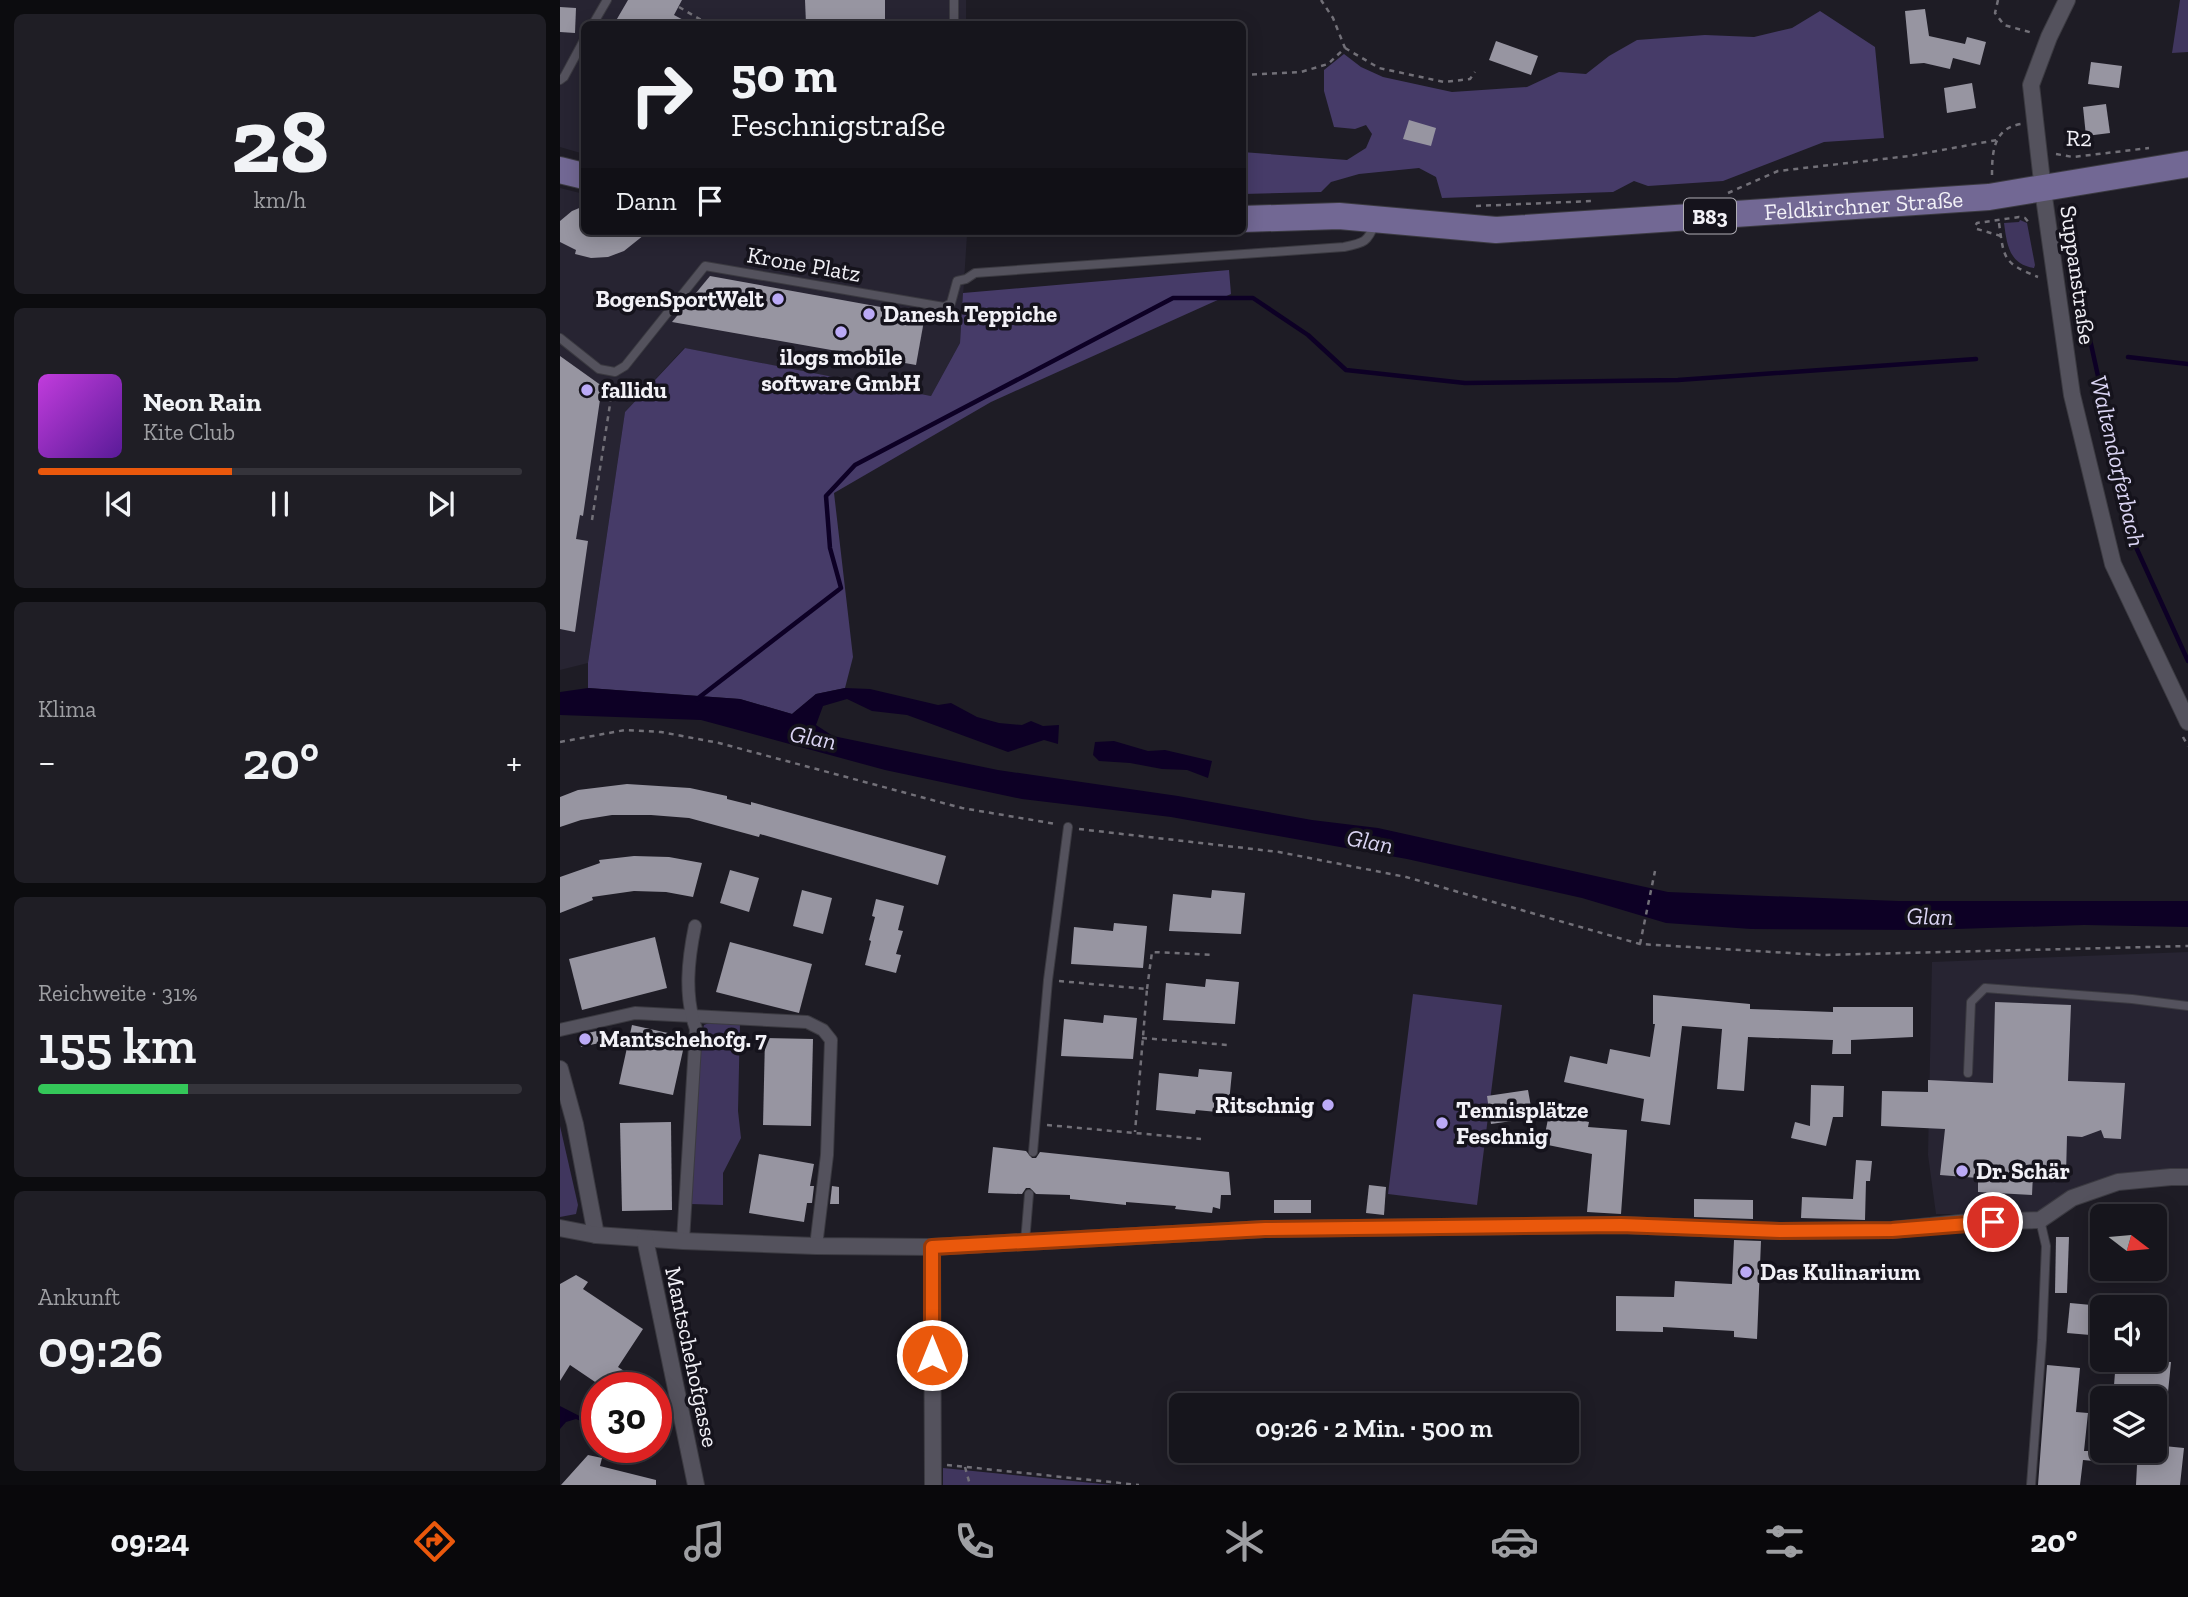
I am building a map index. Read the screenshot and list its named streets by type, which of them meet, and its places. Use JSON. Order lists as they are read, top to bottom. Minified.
{"streets":{"main road":["Feldkirchner Straße","B83"],"street":["Suppanstraße","Mantschehofgasse"],"lane":["Krone Platz"],"path":["R2"]},"crossings":[["R2","Suppanstraße"],["Feldkirchner Straße","Krone Platz"],["Feldkirchner Straße","Suppanstraße"]],"water":["Waltendorferbach","Glan"],"places":["BogenSportWelt","Danesh Teppiche","ilogs mobile software GmbH","fallidu","Mantschehofg. 7","Ritschnig","Tennisplätze Feschnig","Dr. Schär","Das Kulinarium"],"north":"right","page":{"tile":[["28","km/h"],"Klima",["Reichweite · 31%","155 km"],["Ankunft","09:26"]],"turn":["50 m","Feschnigstraße"],"then":"Dann","song":["Neon Rain","Kite Club"],"heat":["−","20°","+"],"limit":"30","trip":"09:26 · 2 Min. · 500 m","tabs":["09:24","20°"]}}
